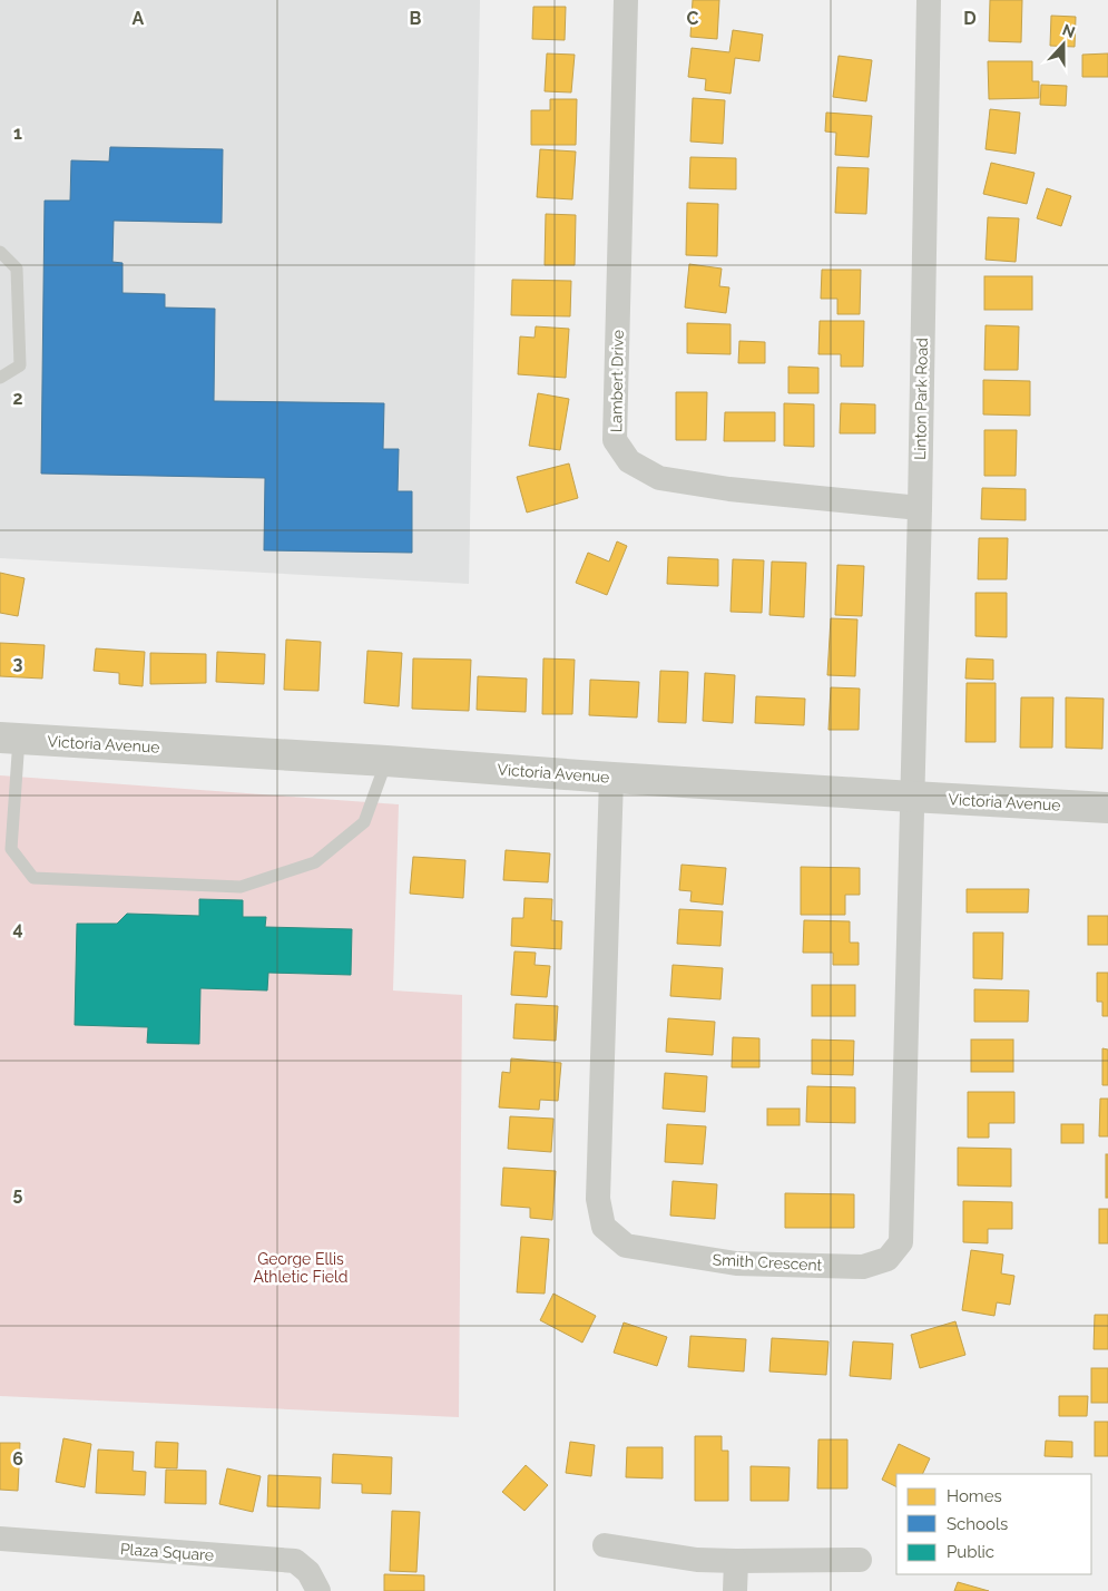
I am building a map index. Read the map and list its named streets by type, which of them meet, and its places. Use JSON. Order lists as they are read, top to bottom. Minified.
{"streets":{"street":["Lambert Drive","Linton Park Road","Victoria Avenue","Smith Crescent","Plaza Square"]},"crossings":[["Lambert Drive","Linton Park Road"],["Linton Park Road","Victoria Avenue"],["Linton Park Road","Smith Crescent"],["Victoria Avenue","Smith Crescent"]],"parks":["George Ellis Athletic Field"],"legend":["Homes","Schools","Public"],"north":"top","grid":{"columns":["A","B","C","D"],"rows":["1","2","3","4","5","6"]}}
